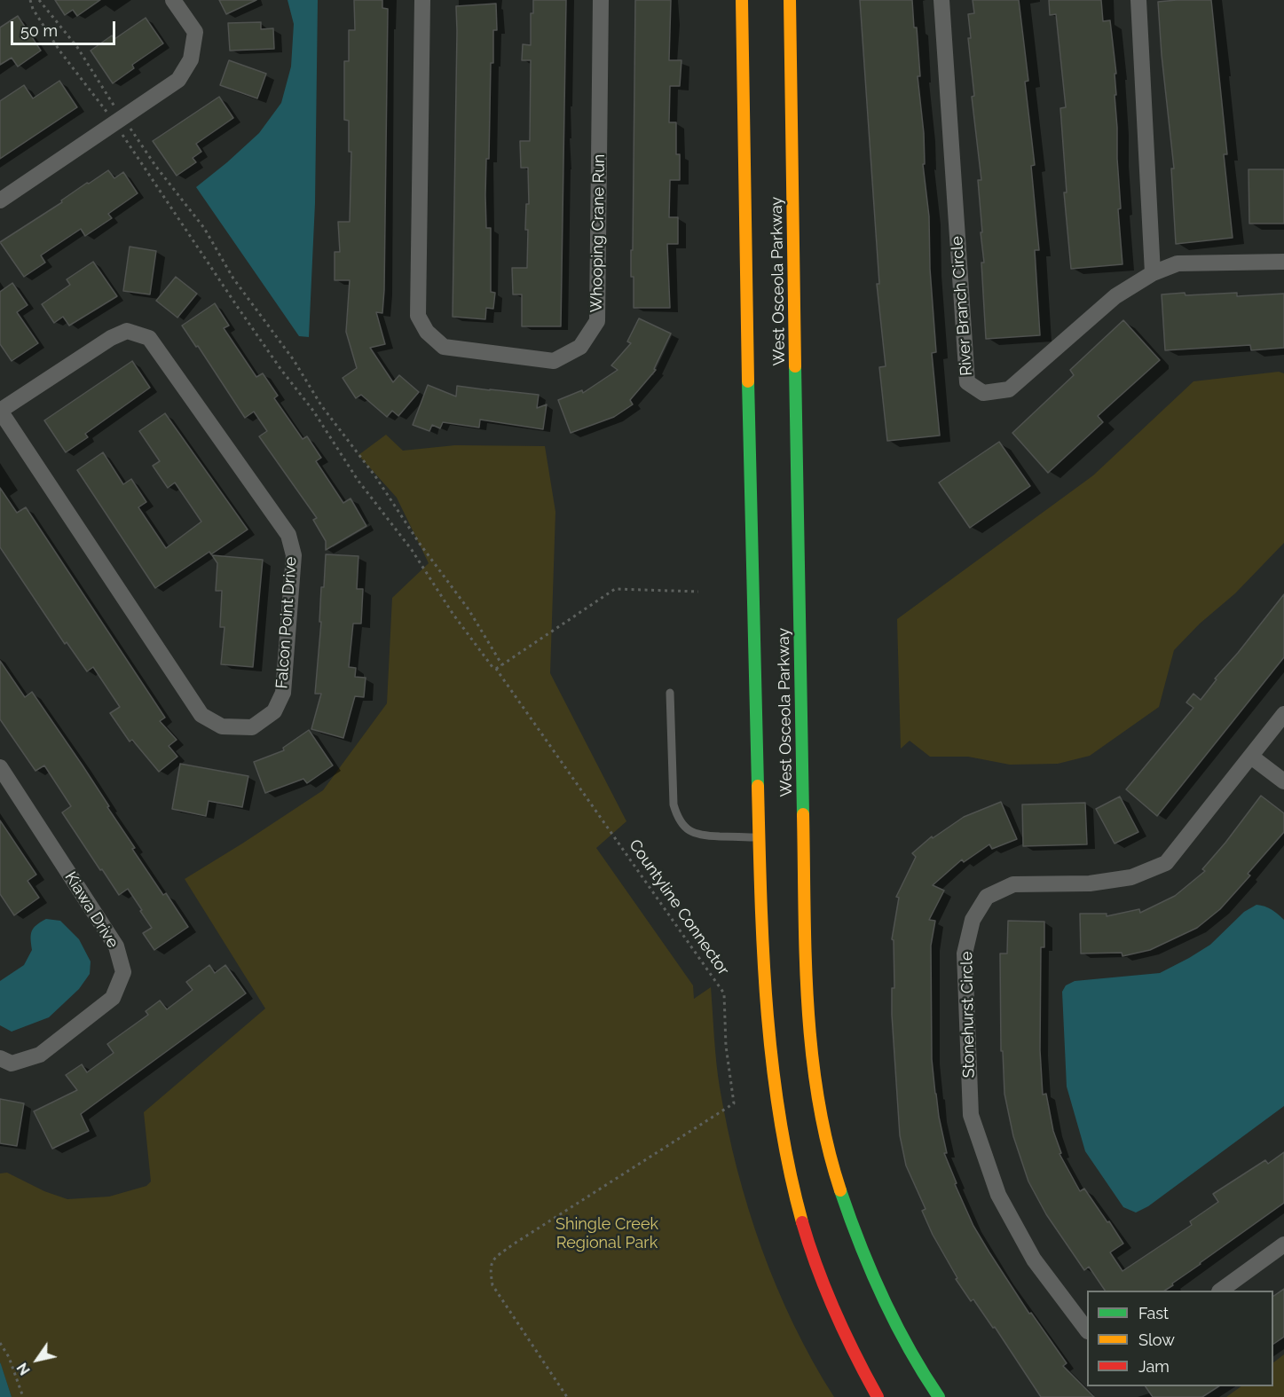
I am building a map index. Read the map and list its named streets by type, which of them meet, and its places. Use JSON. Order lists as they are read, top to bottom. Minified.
{"streets":{"main road":["West Osceola Parkway"],"street":["Whooping Crane Run","River Branch Circle","Falcon Point Drive","Kiawa Drive","Stonehurst Circle"],"path":["Countyline Connector"]},"parks":["Shingle Creek Regional Park"],"legend":["Fast","Slow","Jam"],"scale_bar":"50 m","north":"bottom left"}
